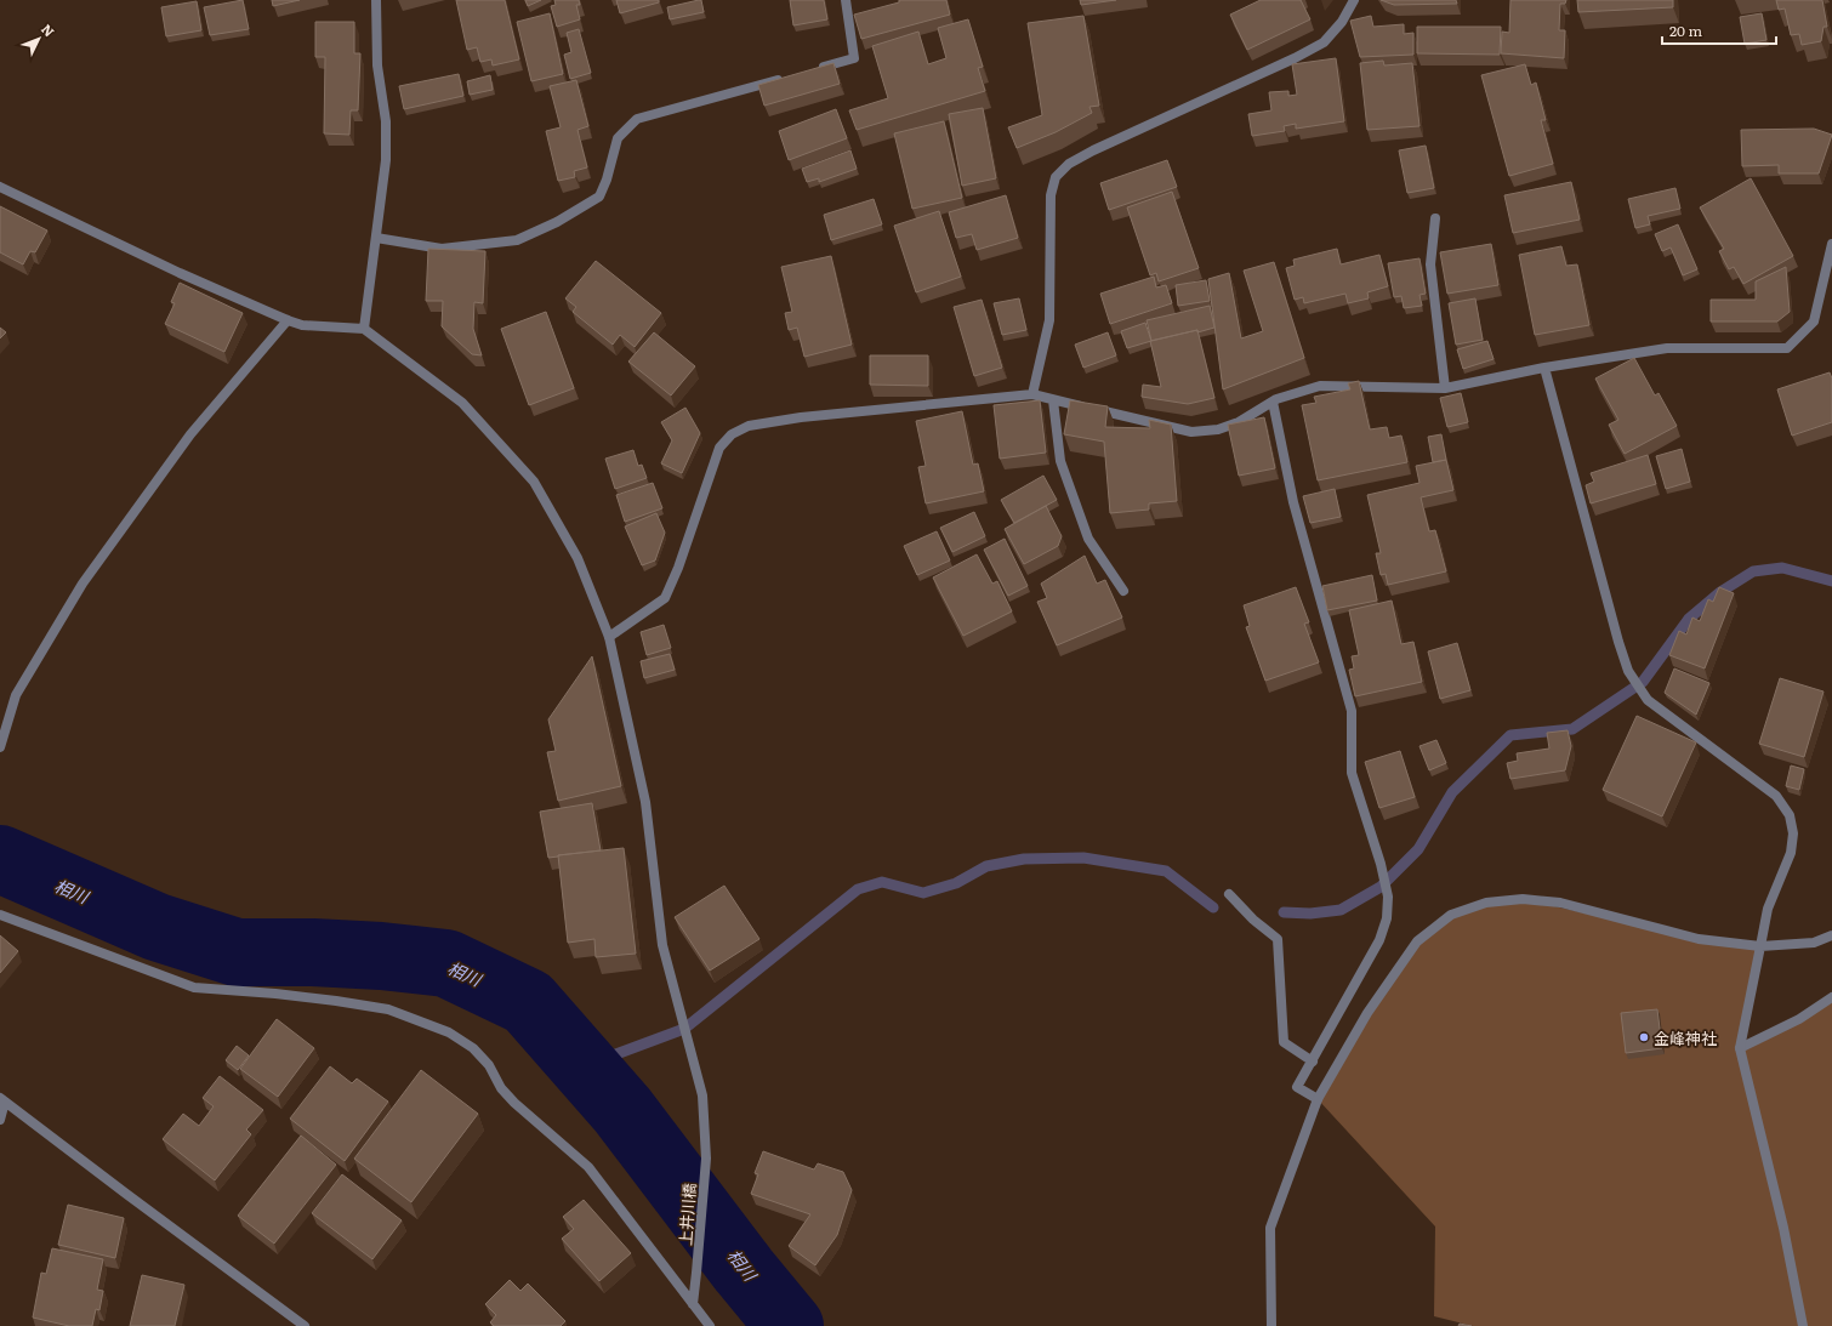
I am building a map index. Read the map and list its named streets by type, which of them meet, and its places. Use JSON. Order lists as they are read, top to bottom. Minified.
{"streets":{"street":["上井川橋"]},"water":["相川"],"places":["金峰神社"],"scale_bar":"20 m","north":"top right"}
